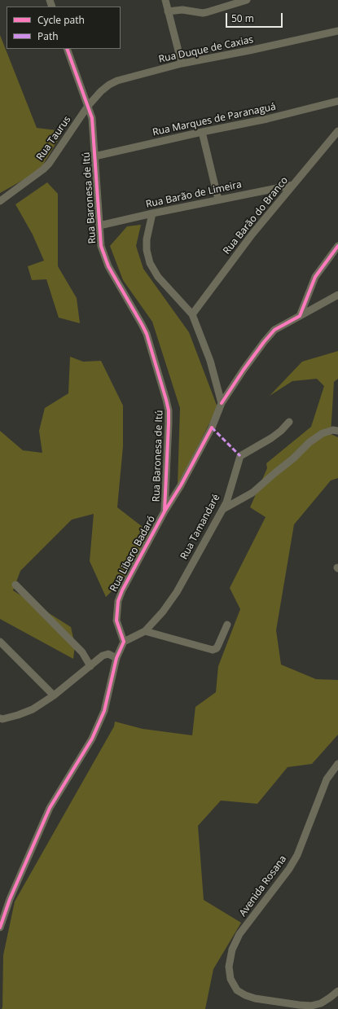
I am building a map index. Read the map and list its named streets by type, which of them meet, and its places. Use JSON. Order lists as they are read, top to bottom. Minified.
{"streets":{"street":["Rua Duque de Caxias","Rua Marques de Paranaguá","Rua Taurus","Rua Barão de Limeira","Rua Baronesa de Itú","Rua Barão do Branco","Rua Tamandaré","Rua Libero Badaró","Avenida Rosana"]},"crossings":[["Rua Duque de Caxias","Rua Taurus"],["Rua Duque de Caxias","Rua Baronesa de Itú"],["Rua Marques de Paranaguá","Rua Baronesa de Itú"],["Rua Taurus","Rua Baronesa de Itú"],["Rua Barão de Limeira","Rua Baronesa de Itú"],["Rua Barão de Limeira","Rua Barão do Branco"],["Rua Baronesa de Itú","Rua Libero Badaró"],["Rua Tamandaré","Rua Libero Badaró"]],"legend":["Cycle path","Path"],"scale_bar":"50 m"}
